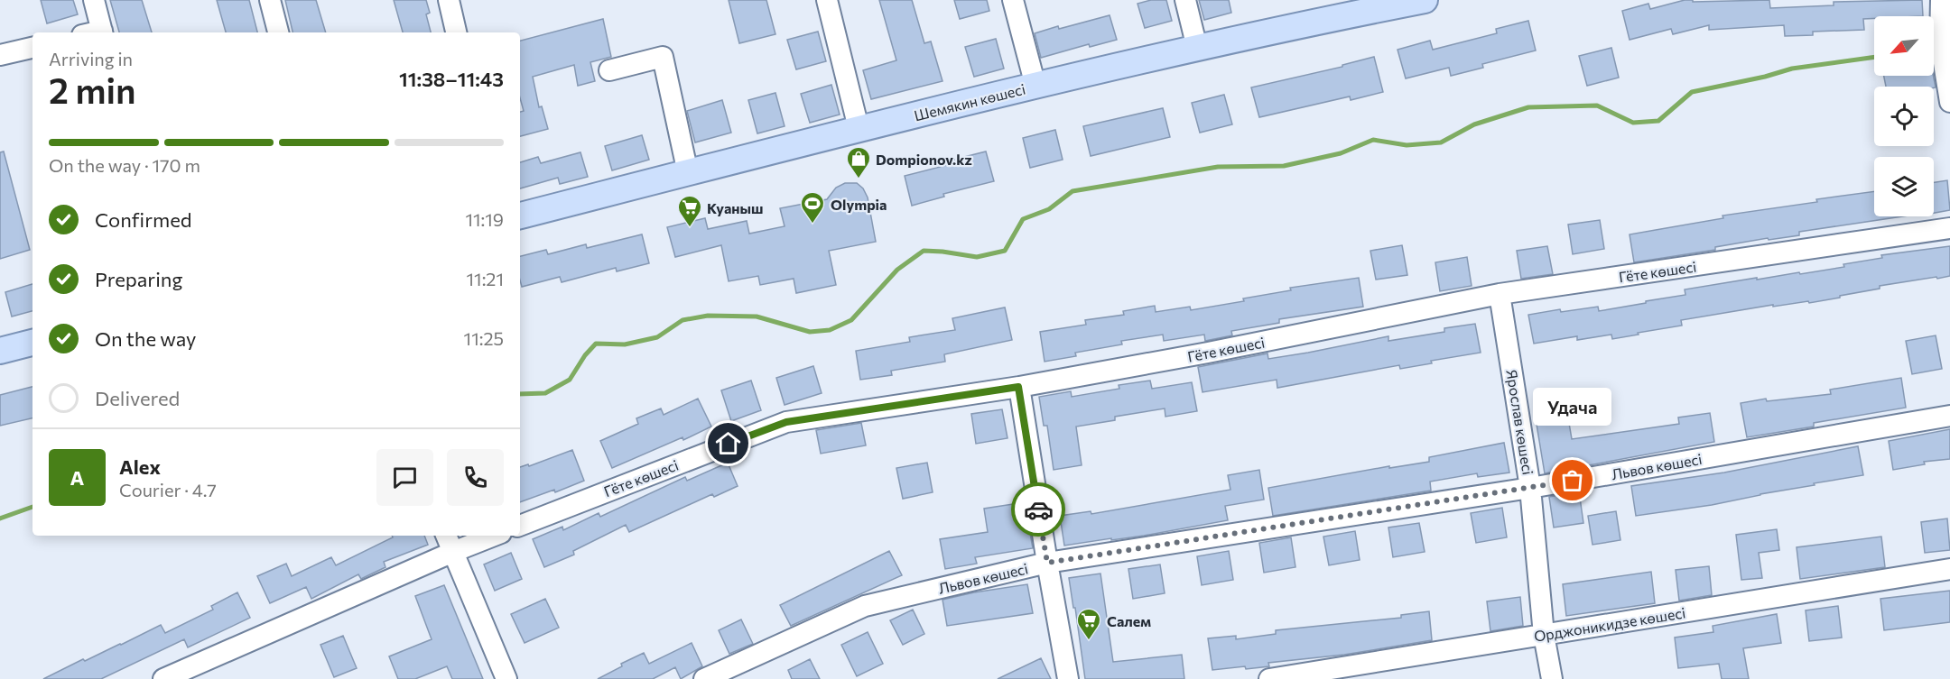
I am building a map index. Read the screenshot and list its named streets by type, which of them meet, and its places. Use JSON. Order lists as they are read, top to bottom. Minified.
{"streets":{"main road":["Шемякин көшесі"],"street":["Гёте көшесі","Ярослав көшесі","Львов көшесі","Орджоникидзе көшесі"]},"crossings":[["Гёте көшесі","Ярослав көшесі"],["Ярослав көшесі","Львов көшесі"],["Ярослав көшесі","Орджоникидзе көшесі"]],"places":{"shop":["Dompionov.kz"],"sports":["Olympia"],"supermarket":["Куаныш","Салем"],"other":["Удача"]},"north":"bottom left","page":{"heading":["2 min","Arriving in","11:38–11:43"],"panel":["Alex","Courier · 4.7"],"bar":"On the way · 170 m","list":[["Confirmed","11:19"],["Preparing","11:21"],["On the way","11:25"],"Delivered"],"bubble":"Удача","round":"A"}}
